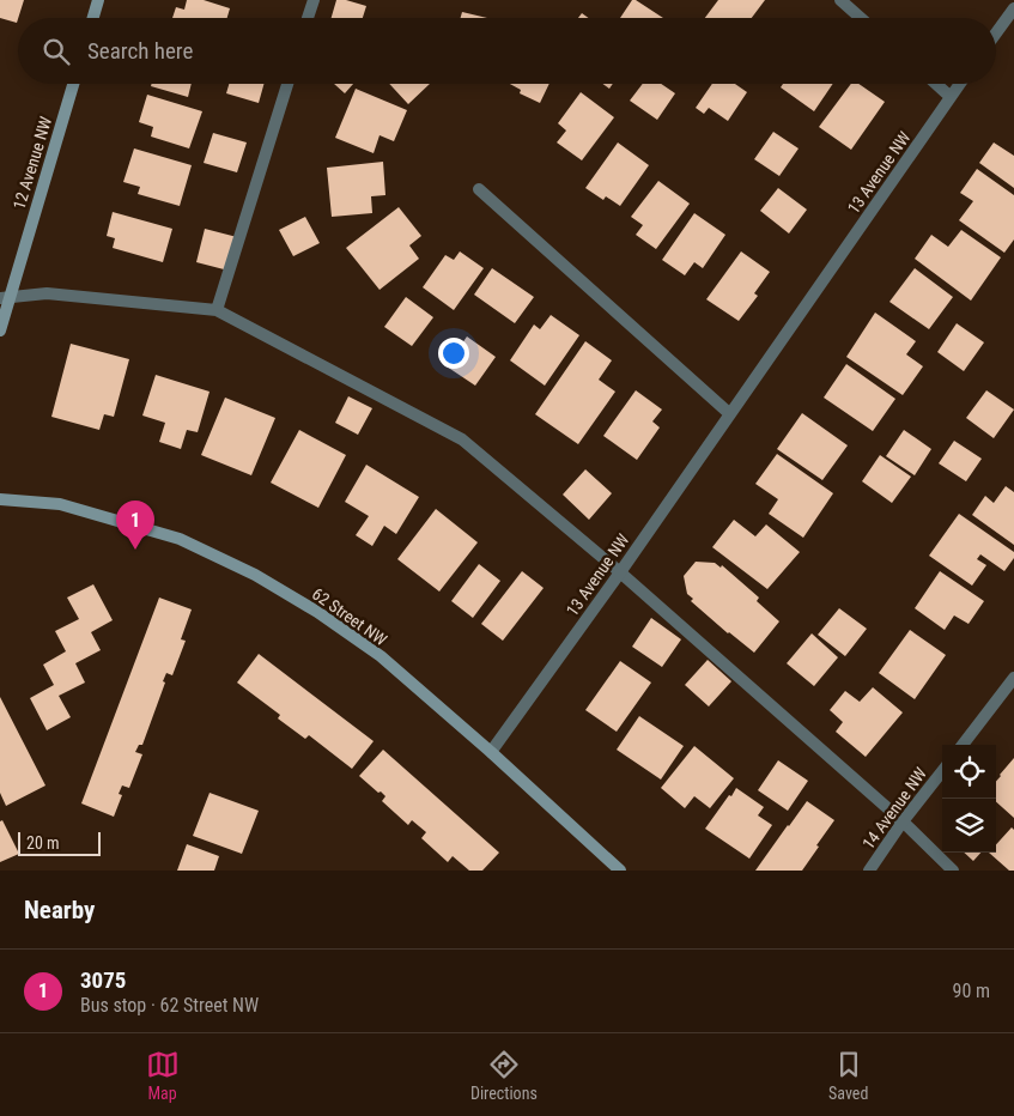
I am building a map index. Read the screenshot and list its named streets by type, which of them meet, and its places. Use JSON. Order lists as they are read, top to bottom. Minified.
{"streets":{"street":["12 Avenue NW","13 Avenue NW","62 Street NW","14 Avenue NW"]},"crossings":[["13 Avenue NW","62 Street NW"]],"scale_bar":"20 m","page":{"search":"Search here","pins":"1","scale":"20 m","heading":"Nearby","list":[{"mark":"1","name":"3075","note":"Bus stop · 62 Street NW","value":"90 m"}],"nav":["Map","Directions","Saved"]}}
